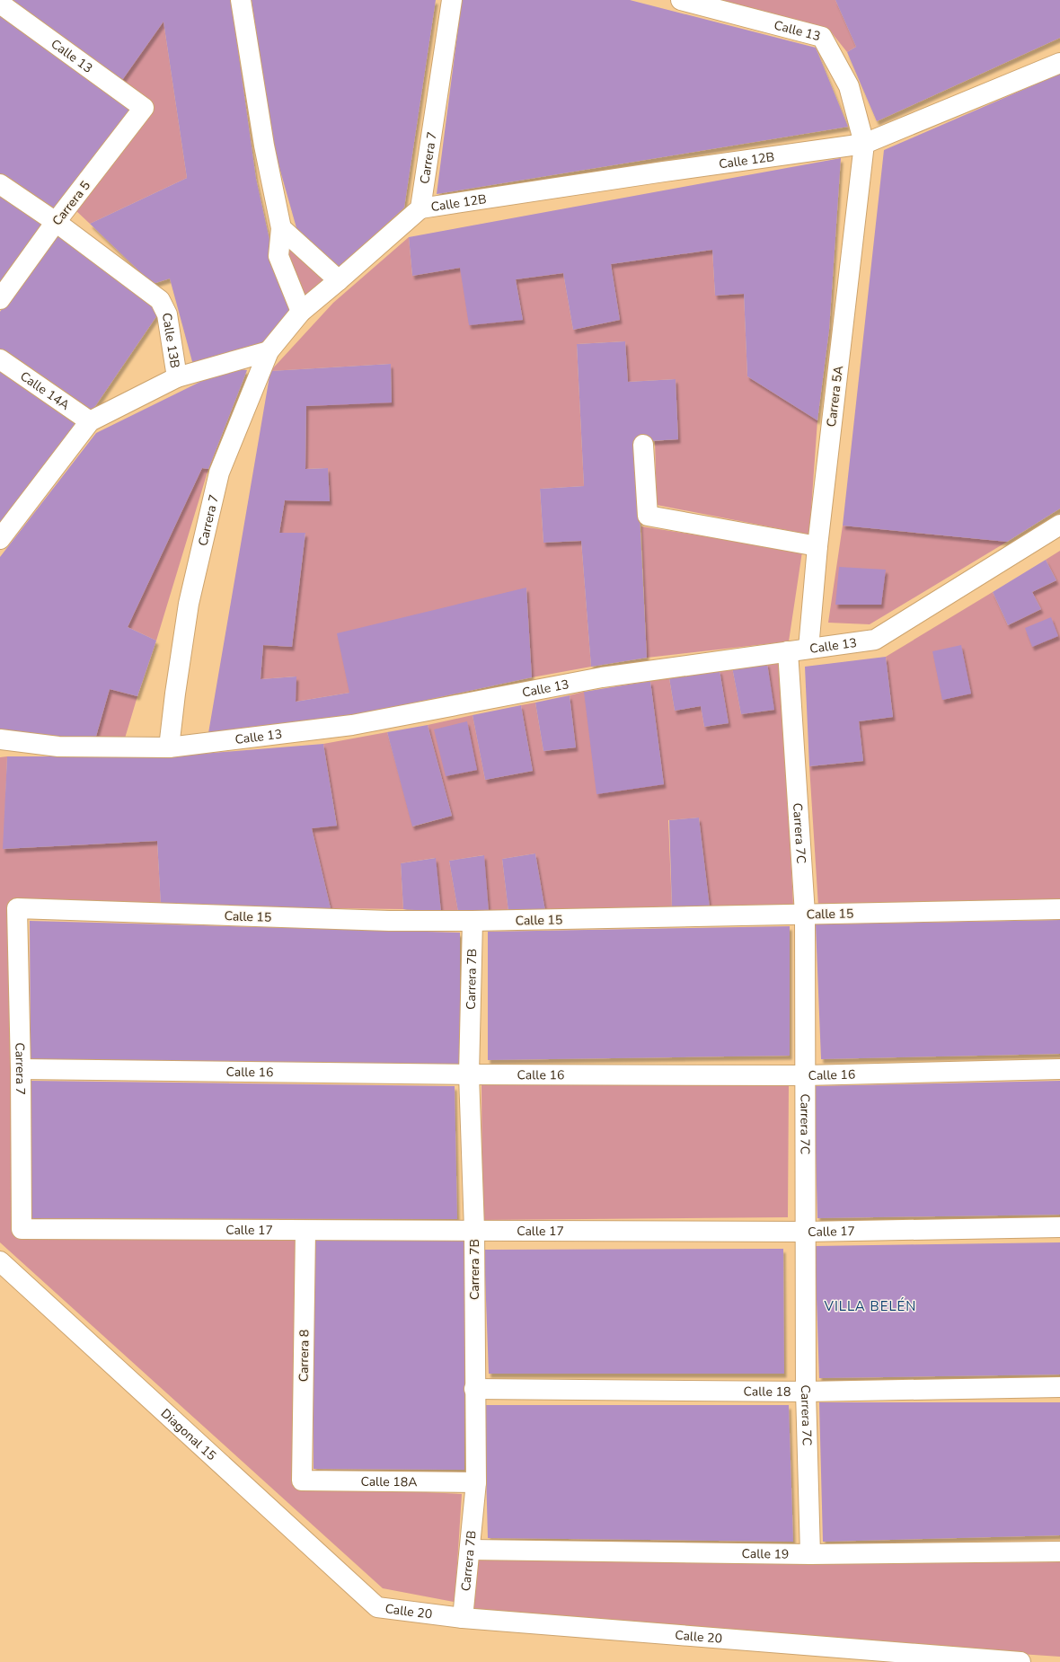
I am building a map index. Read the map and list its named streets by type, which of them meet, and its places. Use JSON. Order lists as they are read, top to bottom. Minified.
{"streets":{"street":["Calle 13","Carrera 7","Calle 12B","Carrera 5","Calle 13B","Calle 14A","Carrera 5A","Carrera 7C","Calle 15","Carrera 7B","Calle 16","Calle 17","Carrera 8","Calle 18","Diagonal 15","Calle 18A","Calle 19","Calle 20"]},"crossings":[["Calle 13","Carrera 7"],["Calle 13","Calle 12B"],["Calle 13","Carrera 5"],["Calle 13","Carrera 5A"],["Calle 13","Carrera 7C"],["Carrera 7","Calle 12B"],["Carrera 7","Calle 15"],["Carrera 7","Calle 16"],["Carrera 7","Calle 17"],["Calle 12B","Carrera 5A"],["Carrera 5","Calle 13B"],["Calle 13B","Calle 14A"],["Carrera 7C","Calle 15"],["Carrera 7C","Calle 16"],["Carrera 7C","Calle 17"],["Carrera 7C","Calle 18"],["Carrera 7C","Calle 19"],["Calle 15","Carrera 7B"],["Carrera 7B","Calle 16"],["Carrera 7B","Calle 17"],["Carrera 7B","Calle 18"],["Carrera 7B","Calle 18A"],["Carrera 7B","Calle 19"],["Carrera 7B","Calle 20"],["Calle 17","Carrera 8"],["Carrera 8","Calle 18A"],["Diagonal 15","Calle 20"]],"districts":["VILLA BELÉN"]}
